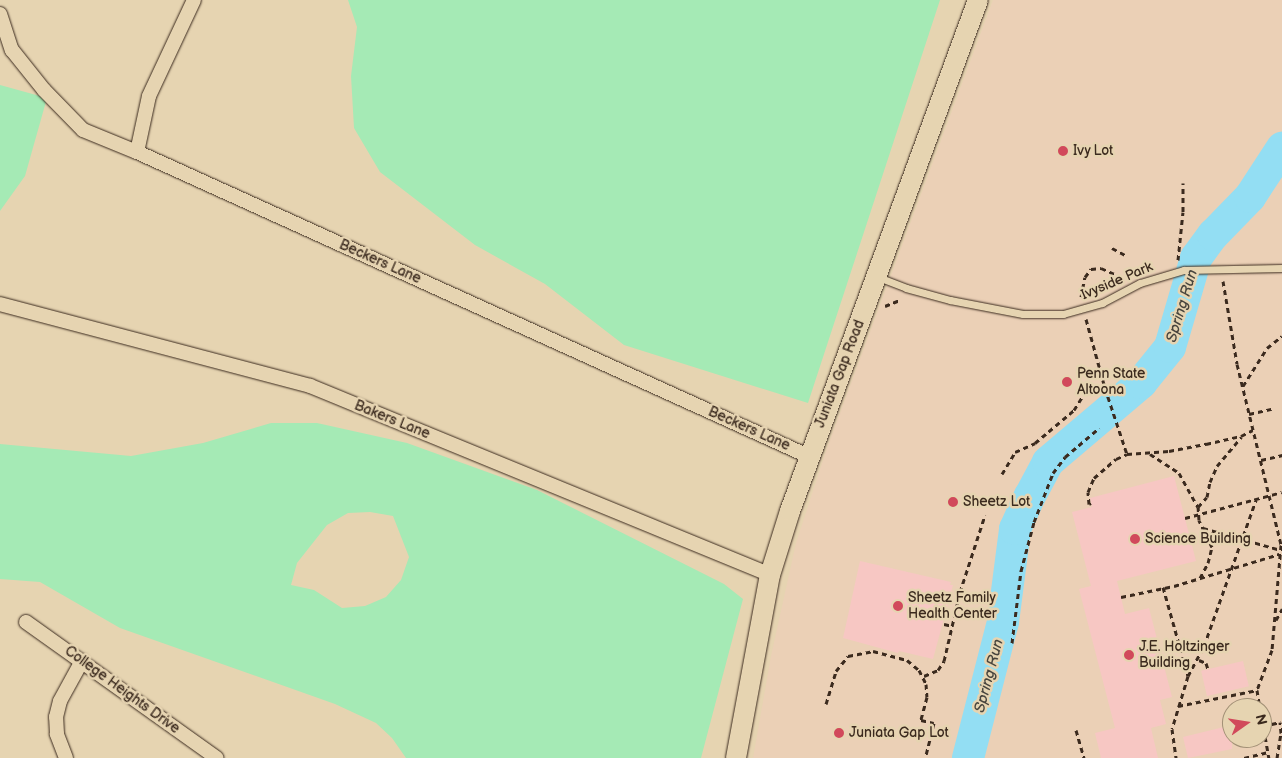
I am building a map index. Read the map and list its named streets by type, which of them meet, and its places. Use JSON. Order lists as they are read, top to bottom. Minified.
{"streets":{"main road":["Juniata Gap Road"],"street":["Beckers Lane","Bakers Lane","College Heights Drive"],"lane":["Ivyside Park"]},"crossings":[["Beckers Lane","Juniata Gap Road"],["Ivyside Park","Juniata Gap Road"],["Juniata Gap Road","Bakers Lane"]],"water":["Spring Run"],"places":["Ivy Lot","Penn State Altoona","Sheetz Lot","Science Building","Sheetz Family Health Center","J.E. Holtzinger Building","Juniata Gap Lot"],"north":"right"}
